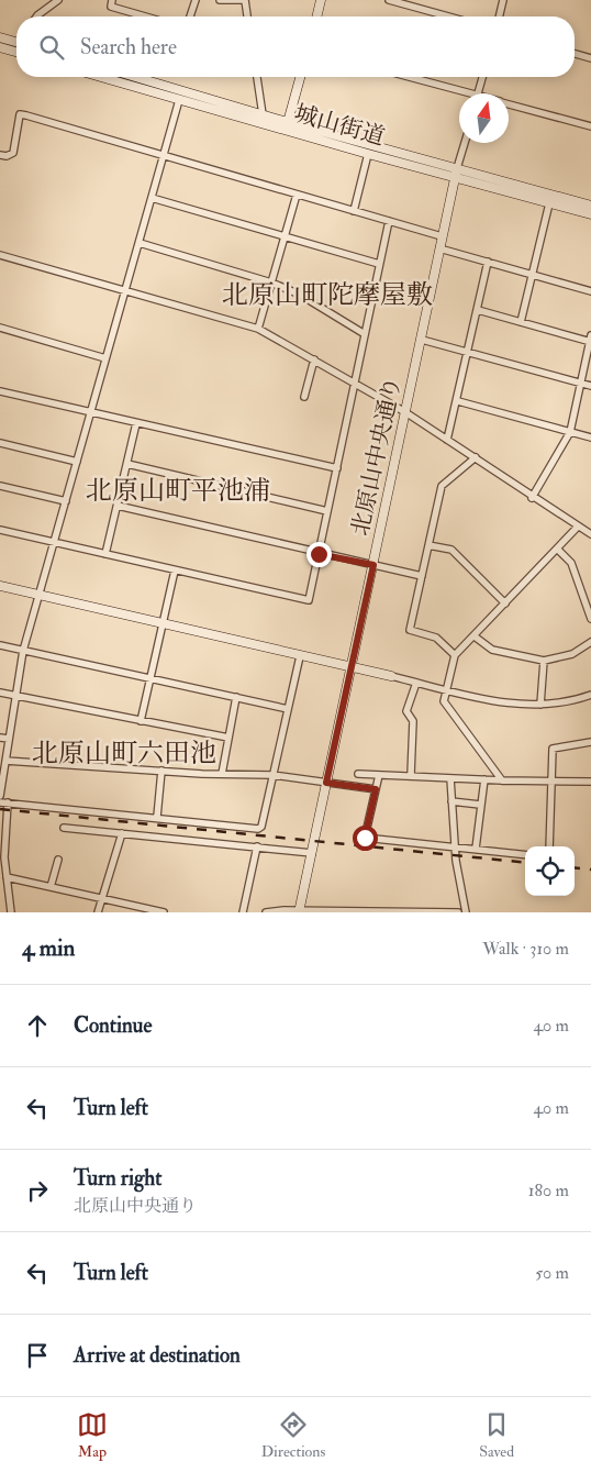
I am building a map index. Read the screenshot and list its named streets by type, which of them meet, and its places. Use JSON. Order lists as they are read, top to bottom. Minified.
{"streets":{"street":["城山街道","北原山中央通り"]},"crossings":[["城山街道","北原山中央通り"]],"districts":["北原山町陀摩屋敷","北原山町平池浦","北原山町六田池"],"north":"top","page":{"search":"Search here","heading":["4 min","Walk · 310 m"],"list":[["Continue","40 m"],["Turn left","40 m"],["Turn right","北原山中央通り","180 m"],["Turn left","50 m"],"Arrive at destination"],"nav":["Map","Directions","Saved"]}}
